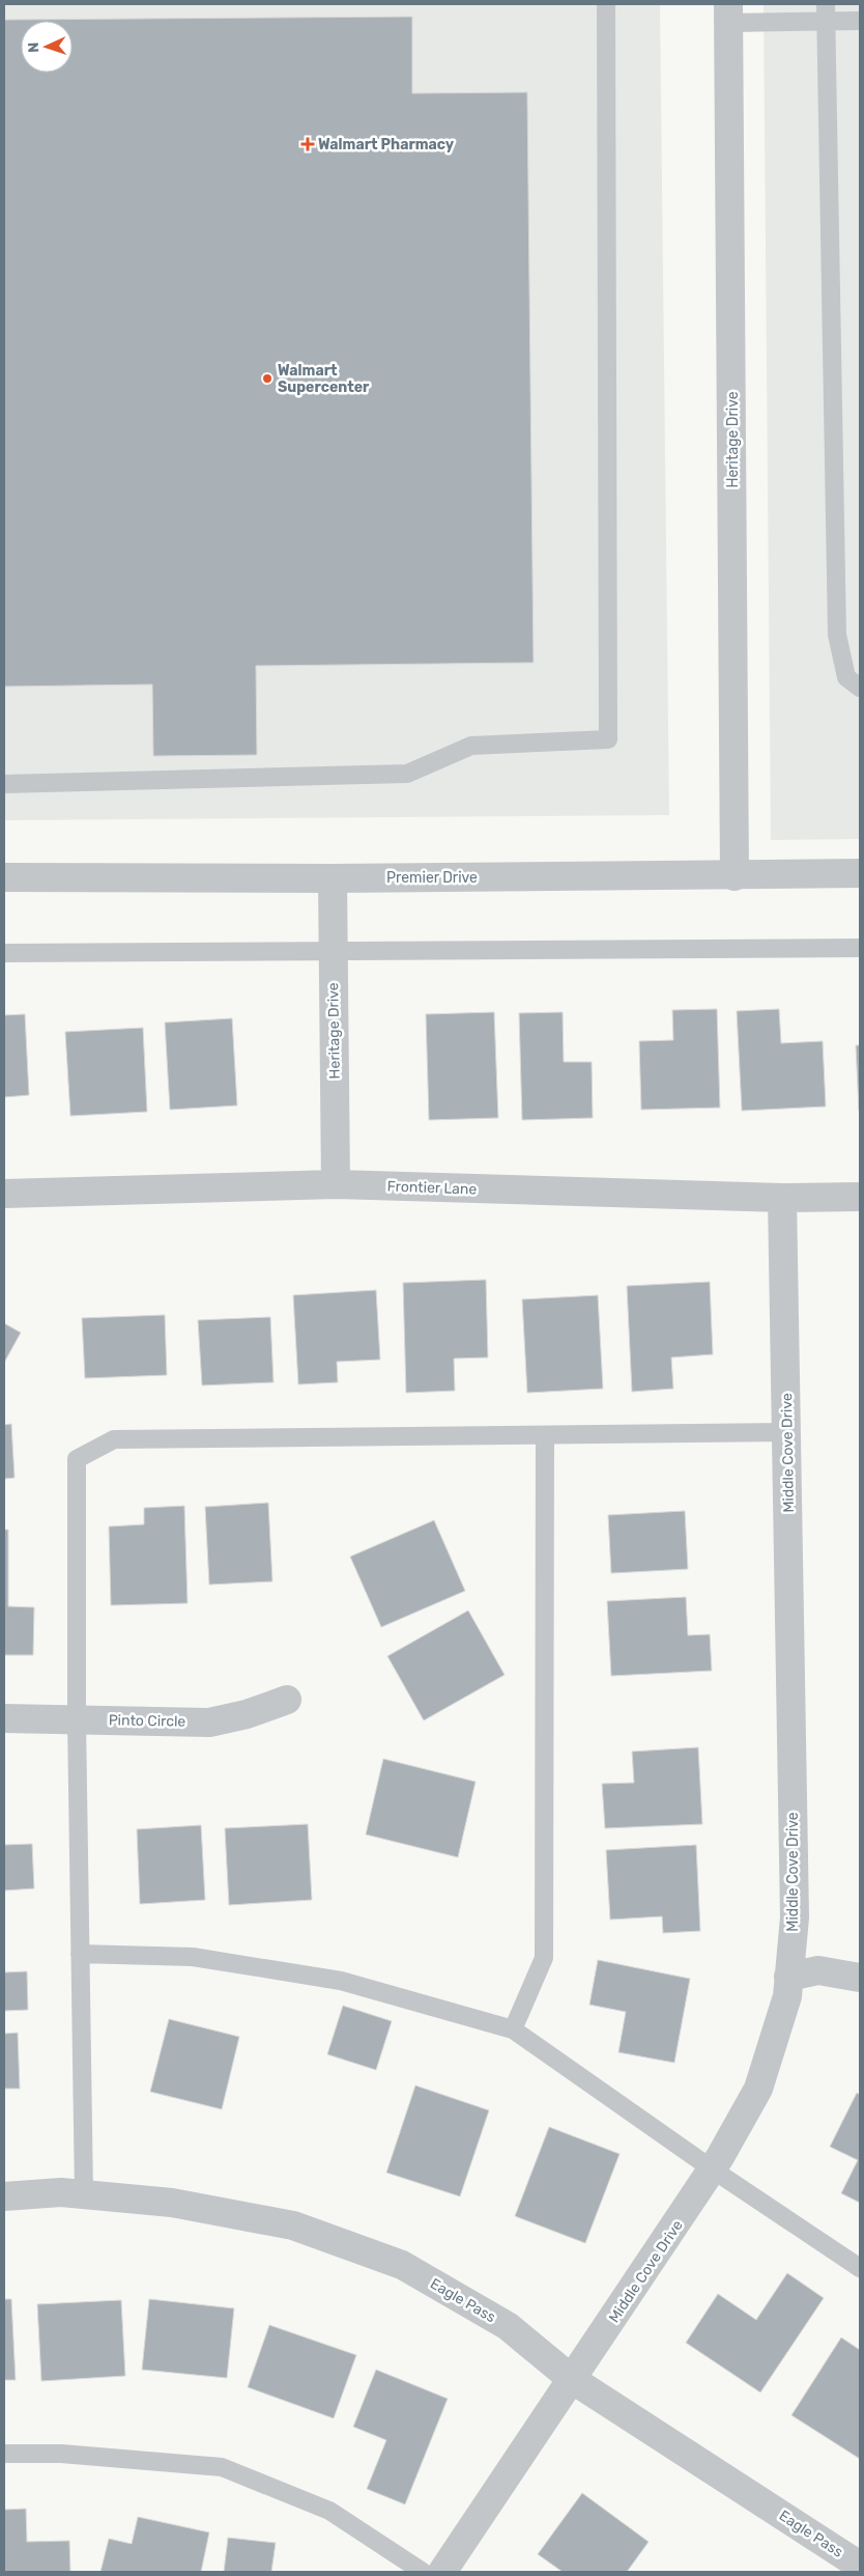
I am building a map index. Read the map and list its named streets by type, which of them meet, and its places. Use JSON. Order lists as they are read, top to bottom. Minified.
{"streets":{"street":["Heritage Drive","Premier Drive","Frontier Lane","Middle Cove Drive","Pinto Circle","Eagle Pass"]},"crossings":[["Heritage Drive","Premier Drive"],["Heritage Drive","Frontier Lane"],["Frontier Lane","Middle Cove Drive"],["Middle Cove Drive","Eagle Pass"]],"places":{"health":["Walmart Pharmacy"],"other":["Walmart Supercenter"]},"north":"left"}
